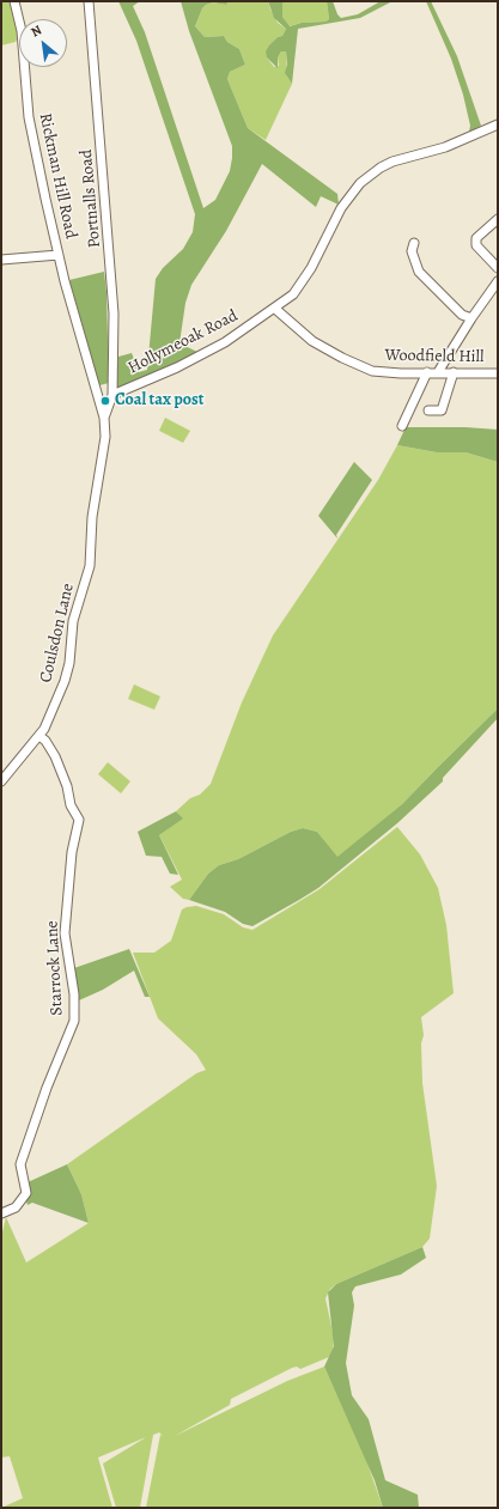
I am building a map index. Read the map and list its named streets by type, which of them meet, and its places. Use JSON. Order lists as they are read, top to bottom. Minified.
{"streets":{"street":["Rickman Hill Road","Portnalls Road","Hollymeoak Road","Woodfield Hill","Coulsdon Lane","Starrock Lane"]},"crossings":[["Rickman Hill Road","Coulsdon Lane"],["Portnalls Road","Hollymeoak Road"],["Portnalls Road","Coulsdon Lane"],["Hollymeoak Road","Woodfield Hill"],["Hollymeoak Road","Coulsdon Lane"],["Coulsdon Lane","Starrock Lane"]],"places":["Coal tax post"],"north":"top left"}
